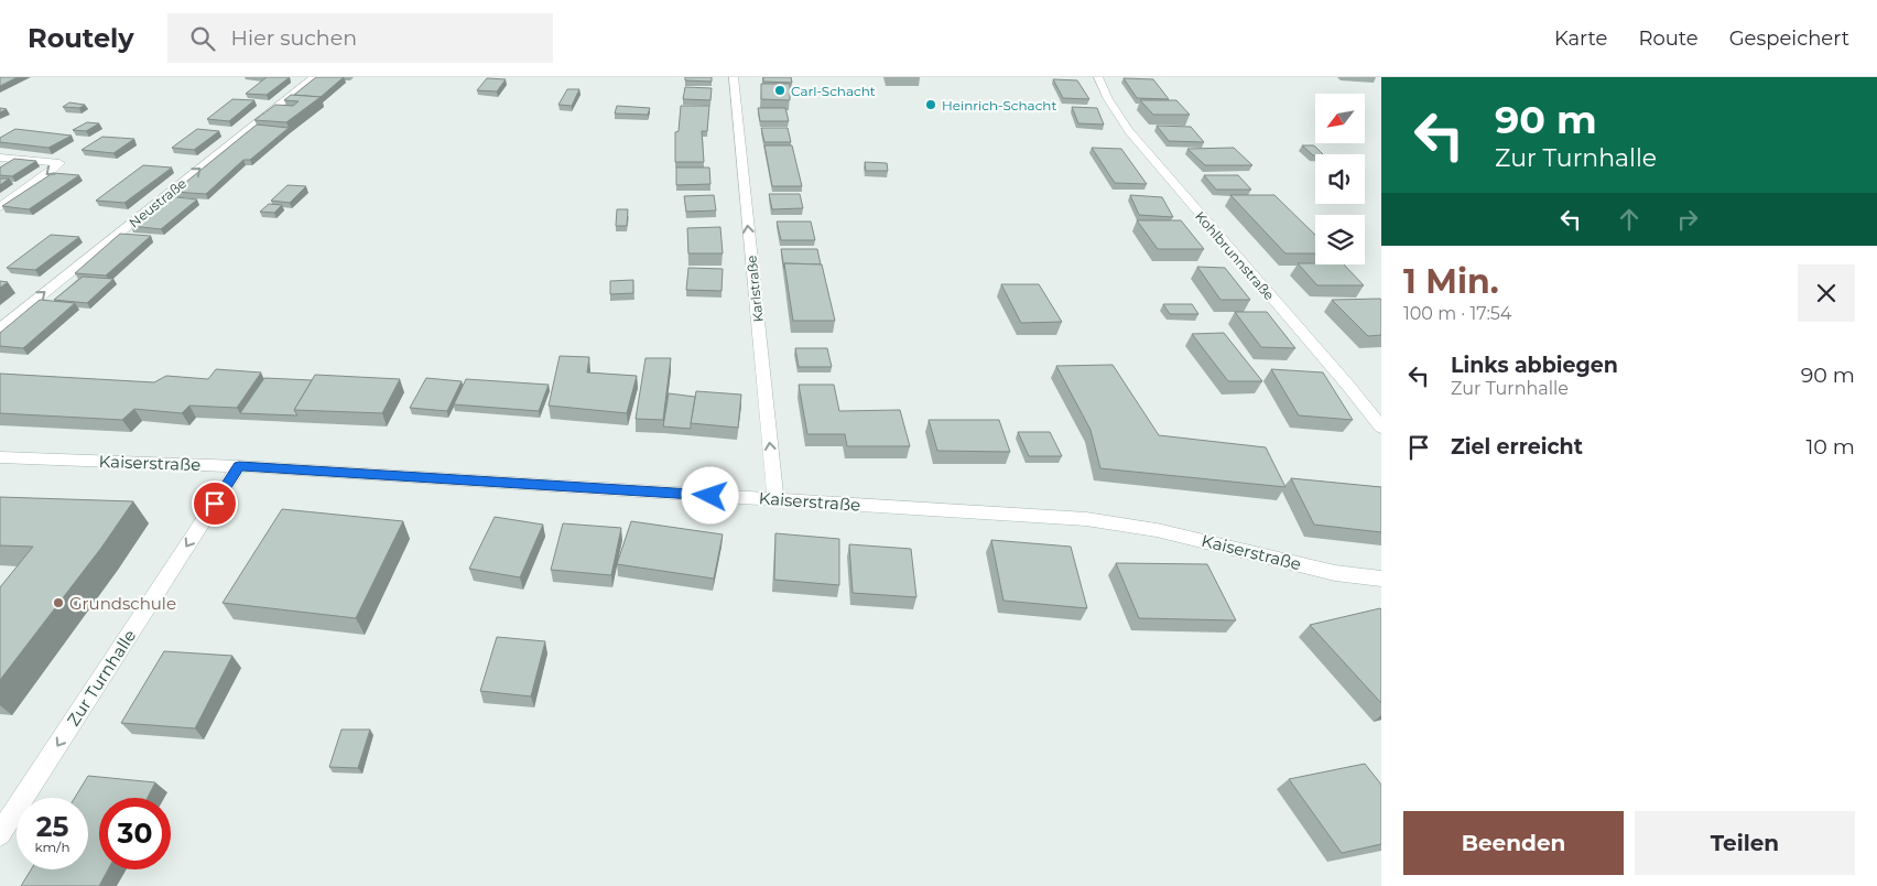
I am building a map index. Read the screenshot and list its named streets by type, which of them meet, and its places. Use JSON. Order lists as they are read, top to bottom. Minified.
{"streets":{"street":["Neustraße","Kohlbrunnstraße","Karlstraße","Kaiserstraße","Zur Turnhalle"]},"crossings":[["Karlstraße","Kaiserstraße"],["Kaiserstraße","Zur Turnhalle"]],"one_way":["Neustraße","Karlstraße","Zur Turnhalle"],"places":["Carl-Schacht","Heinrich-Schacht","Grundschule"],"north":"bottom left","page":{"header":"Routely","search":"Hier suchen","nav":["Karte","Route","Gespeichert"],"turn":["90 m","Zur Turnhalle"],"heading":["1 Min.","100 m · 17:54"],"list":[{"name":"Links abbiegen","note":"Zur Turnhalle","value":"90 m"},{"name":"Ziel erreicht","value":"10 m"}],"speed":"25 km/h","limit":"30","buttons":["Beenden","Teilen"]}}
